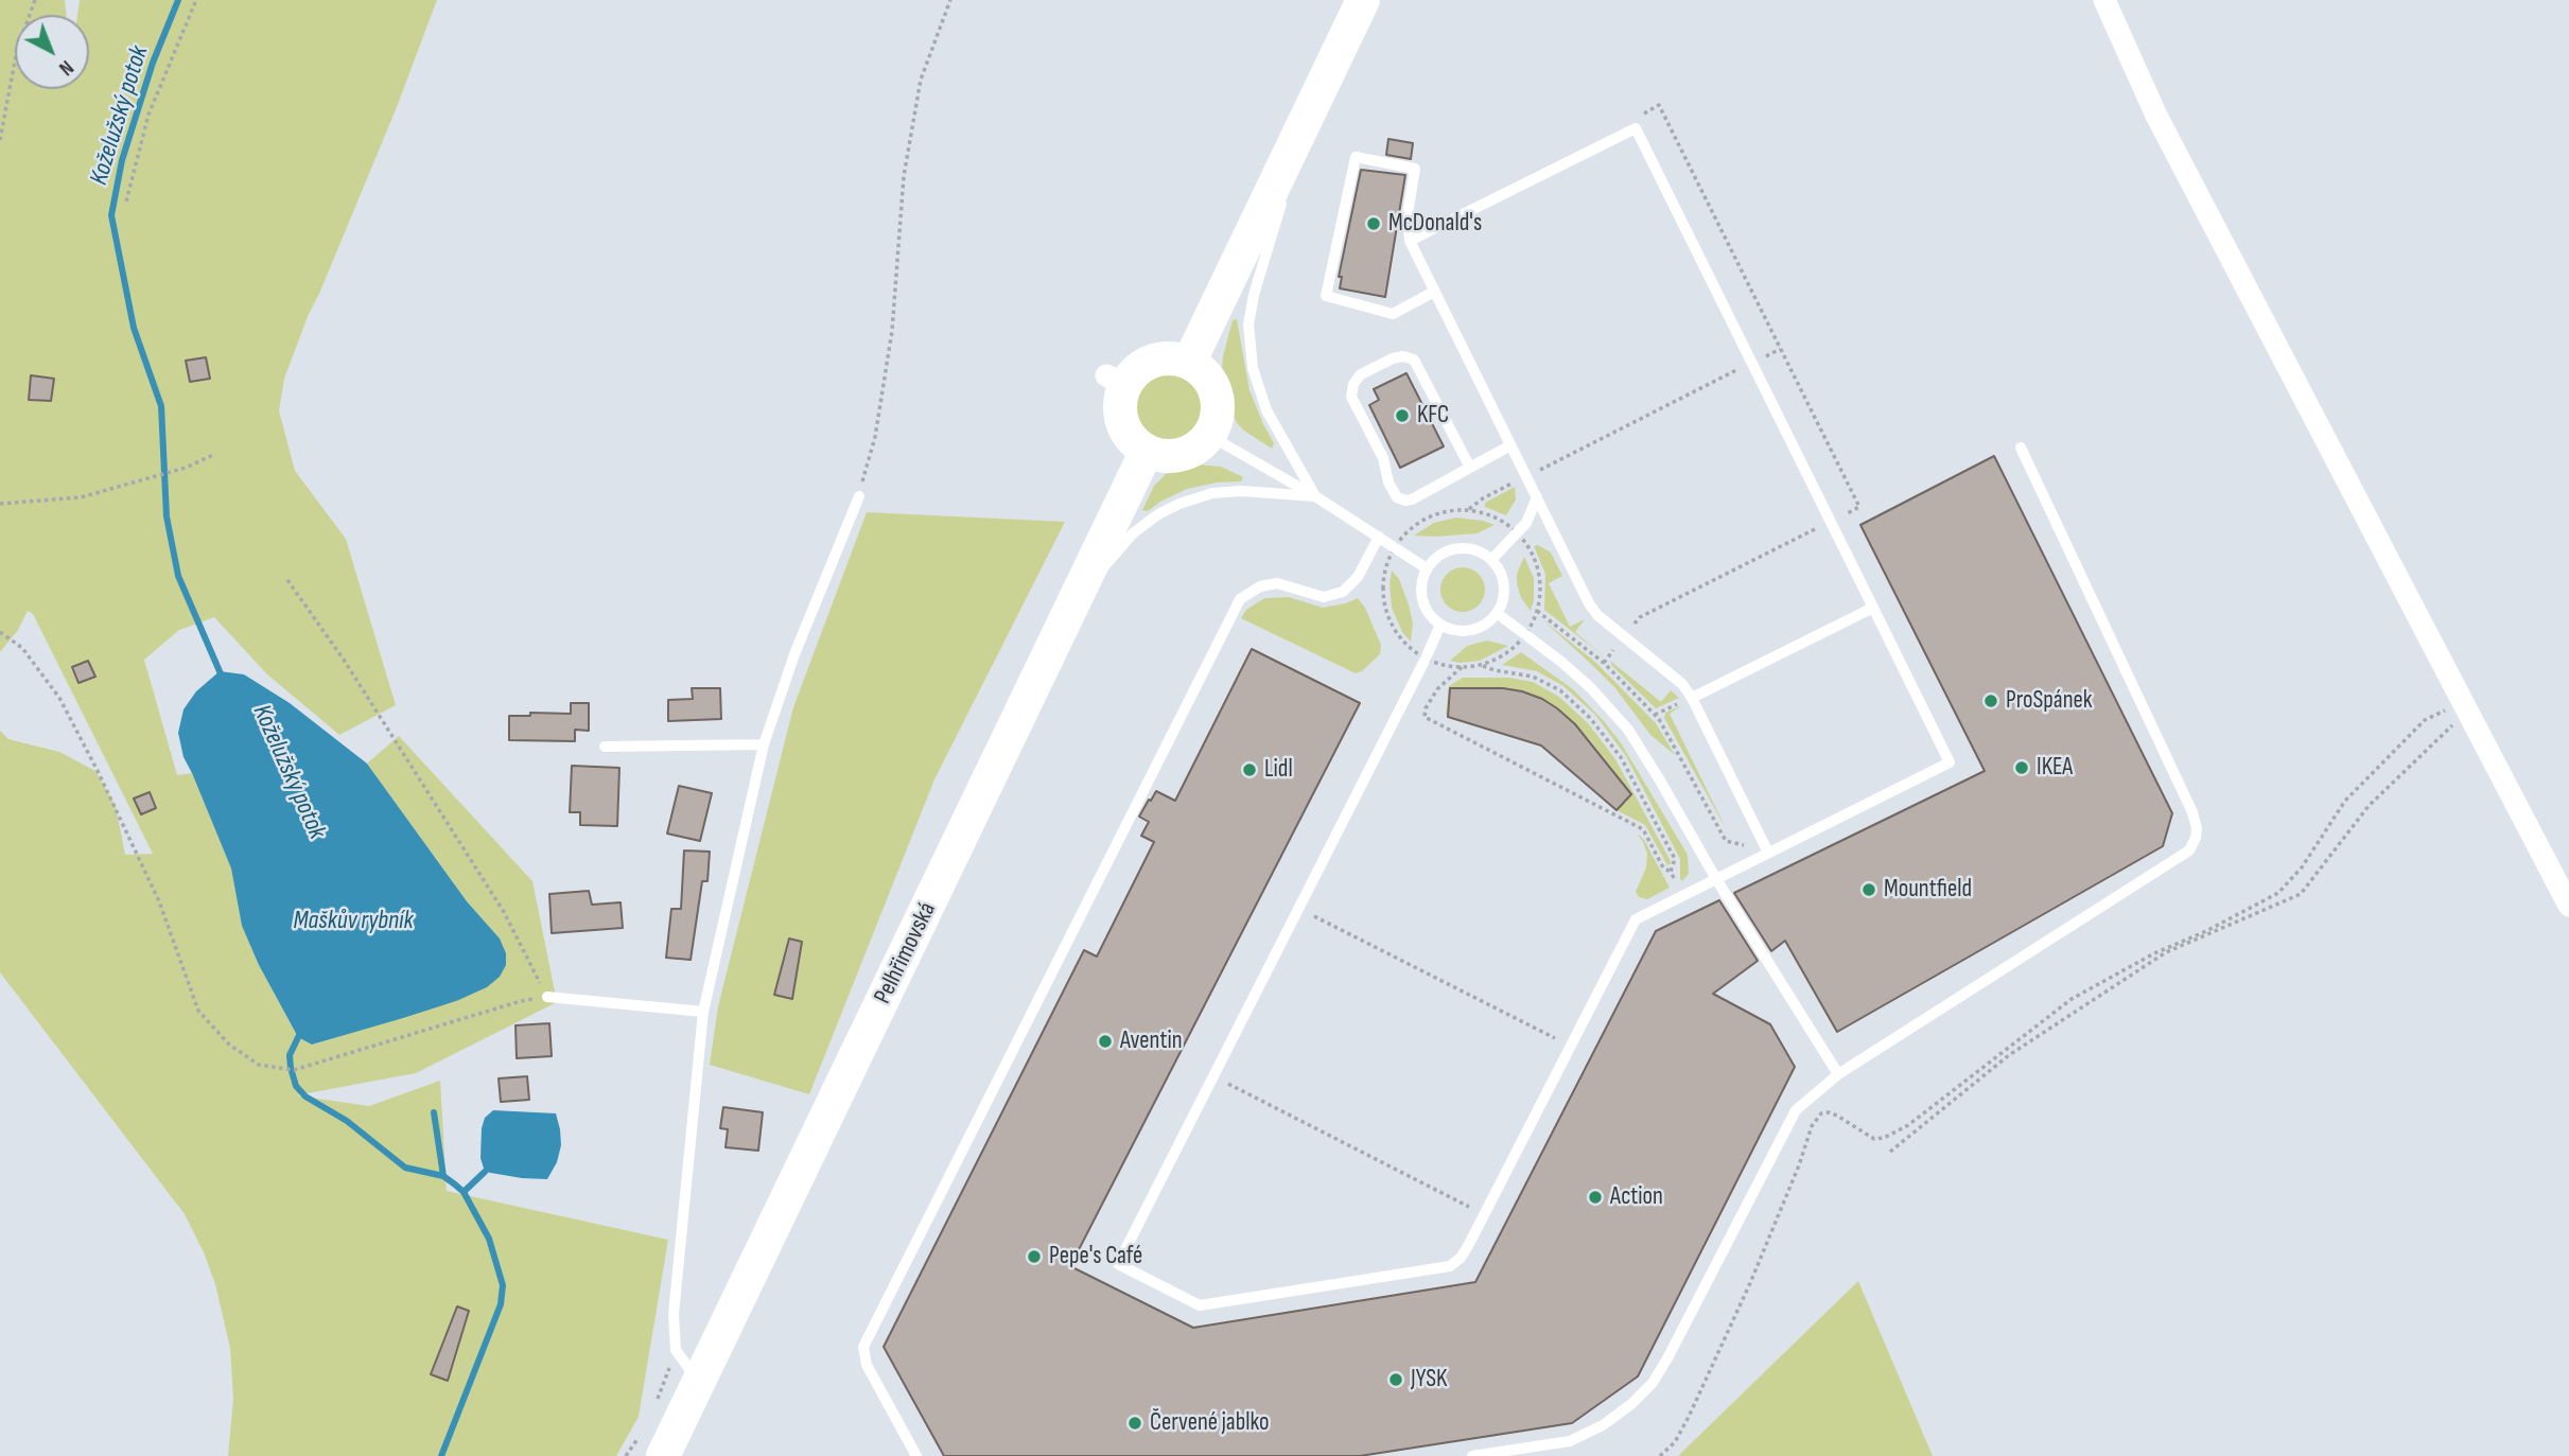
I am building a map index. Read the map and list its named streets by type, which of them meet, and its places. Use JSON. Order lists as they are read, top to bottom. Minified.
{"streets":{"main road":["Pelhřimovská"]},"water":["Koželužský potok","Maškův rybník"],"places":["McDonald's","KFC","ProSpánek","IKEA","Lidl","Mountfield","Aventin","Action","Pepe's Café","JYSK","Červené jablko"],"north":"bottom right"}
